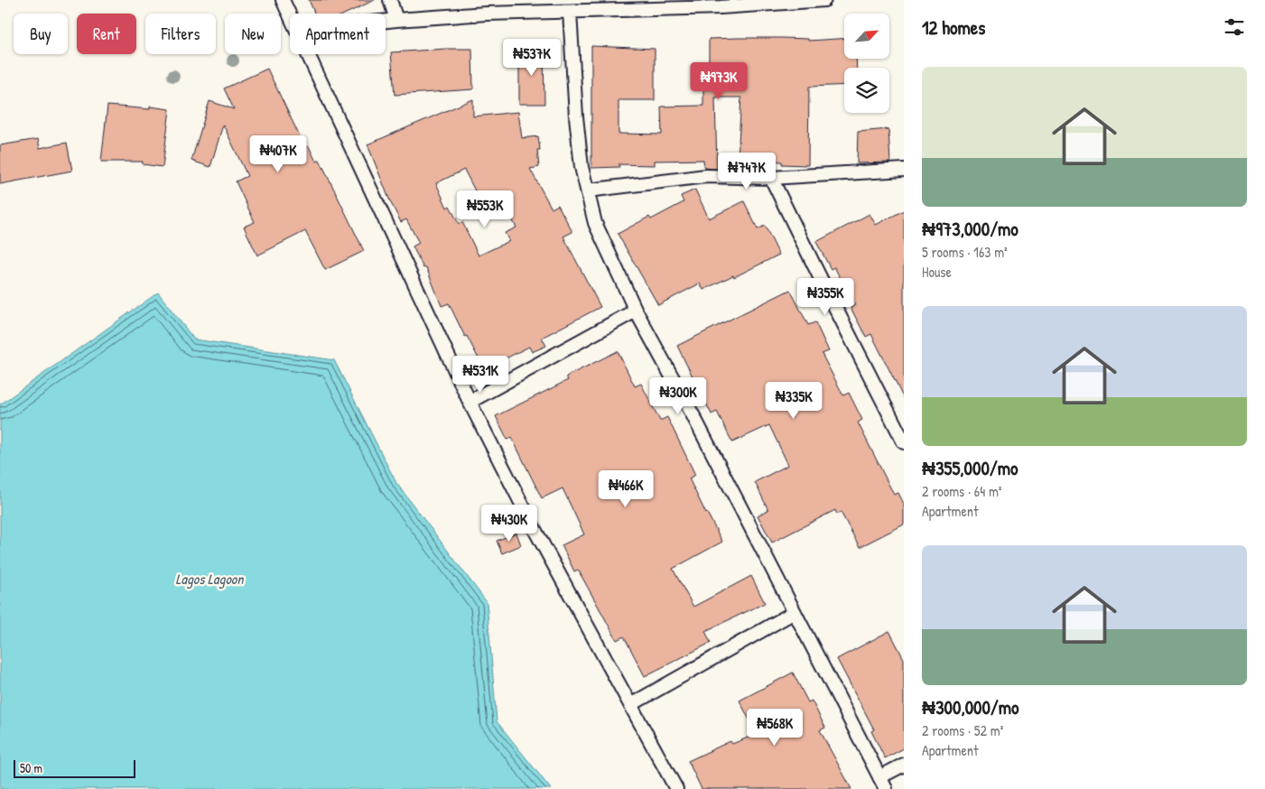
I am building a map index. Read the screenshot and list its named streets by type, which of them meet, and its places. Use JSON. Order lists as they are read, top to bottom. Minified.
{"water":["Lagos Lagoon"],"scale_bar":"50 m","north":"top right","page":{"heading":"12 homes","chip":["Buy","Rent","Filters","New","Apartment"],"price":["₦537K","₦973K","₦407K","₦747K","₦553K","₦355K","₦531K","₦300K","₦335K","₦466K","₦430K","₦568K"],"list":[{"name":"₦973,000/mo","note":"5 rooms · 163 m² · House"},{"name":"₦355,000/mo","note":"2 rooms · 64 m² · Apartment"},{"name":"₦300,000/mo","note":"2 rooms · 52 m² · Apartment"}],"scale":"50 m"}}
